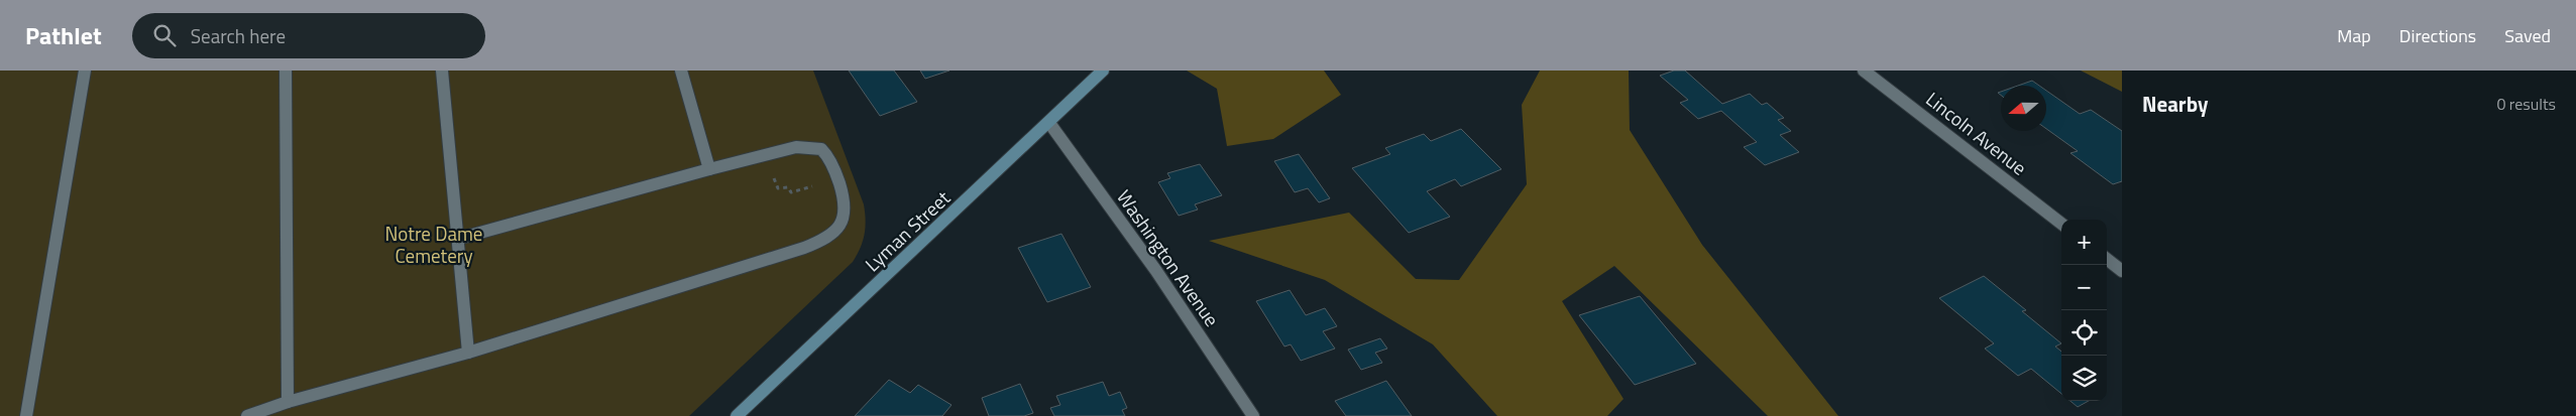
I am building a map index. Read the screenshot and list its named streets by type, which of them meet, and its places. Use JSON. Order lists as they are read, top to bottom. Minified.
{"streets":{"main road":["Lyman Street"],"street":["Lincoln Avenue","Washington Avenue"]},"crossings":[["Lyman Street","Washington Avenue"]],"parks":["Notre Dame Cemetery"],"north":"left","page":{"header":"Pathlet","search":"Search here","nav":["Map","Directions","Saved"],"heading":["Nearby","0 results"],"map_buttons":["+","−"]}}
